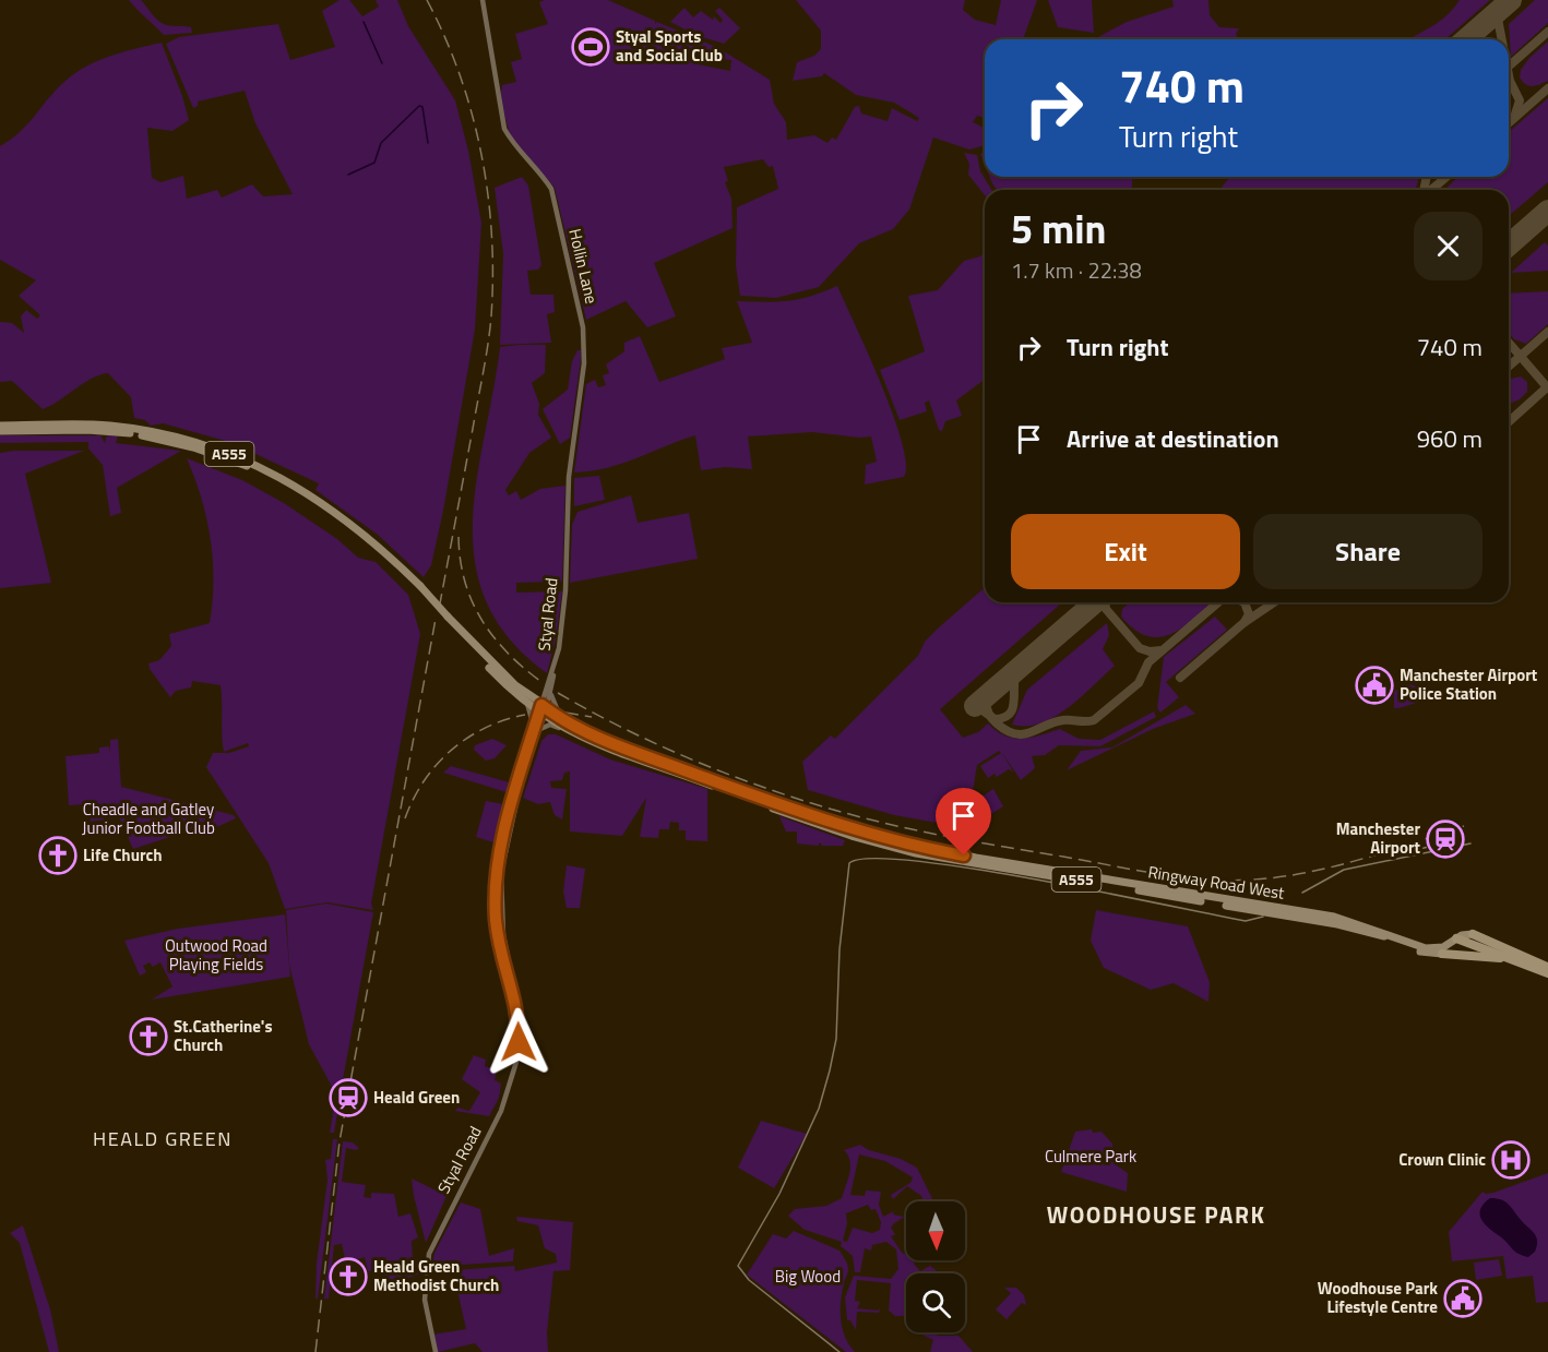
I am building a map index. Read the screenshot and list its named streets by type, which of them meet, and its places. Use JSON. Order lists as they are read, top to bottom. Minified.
{"streets":{"highway":["A555","Ringway Road West"],"main road":["Hollin Lane","Styal Road"]},"crossings":[["Hollin Lane","Styal Road"],["A555","Styal Road"],["A555","Ringway Road West"]],"districts":["HEALD GREEN","WOODHOUSE PARK"],"parks":["Cheadle and Gatley Junior Football Club","Outwood Road Playing Fields","Culmere Park","Big Wood"],"places":{"sports":["Styal Sports and Social Club"],"public building":["Manchester Airport Police Station","Woodhouse Park Lifestyle Centre"],"station":["Manchester Airport","Heald Green"],"church":["Life Church","St.Catherine's Church","Heald Green Methodist Church"],"hospital":["Crown Clinic"]},"north":"bottom","page":{"turn":["740 m","Turn right"],"heading":["5 min","1.7 km · 22:38"],"list":[{"name":"Turn right","value":"740 m"},{"name":"Arrive at destination","value":"960 m"}],"buttons":["Exit","Share"]}}
